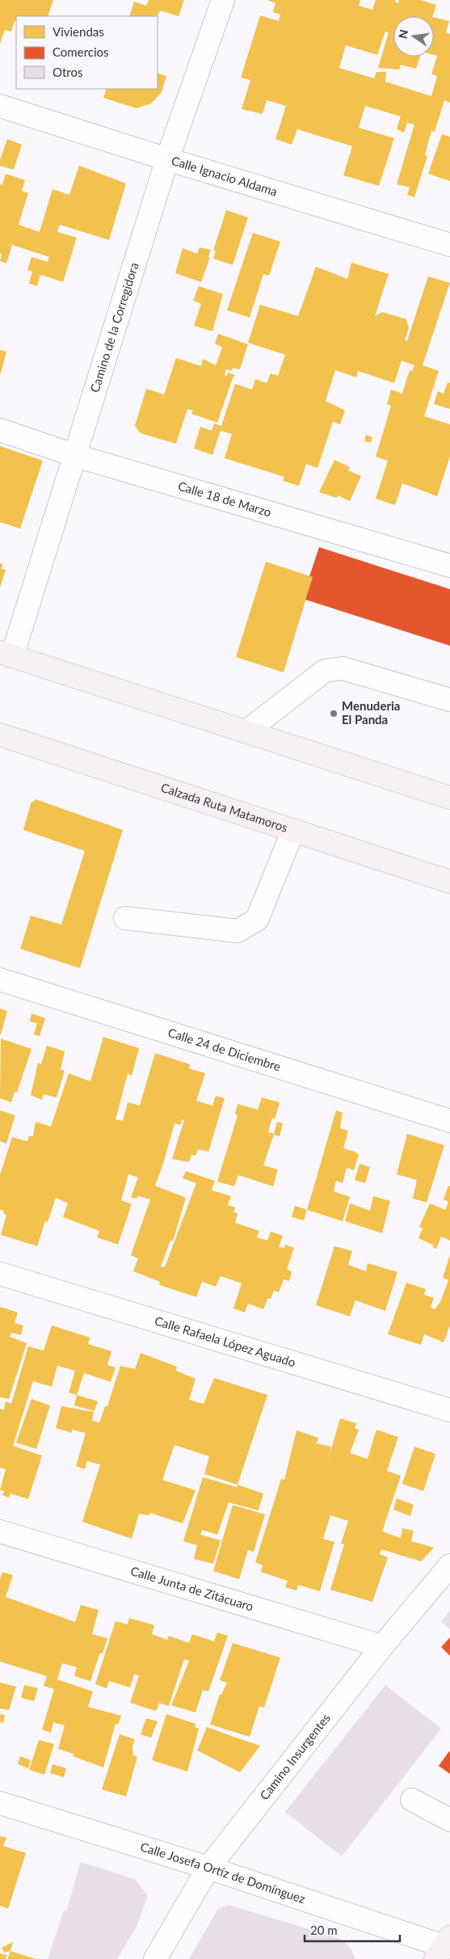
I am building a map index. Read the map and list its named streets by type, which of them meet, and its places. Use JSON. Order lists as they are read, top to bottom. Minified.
{"streets":{"main road":["Calzada Ruta Matamoros"],"street":["Calle Ignacio Aldama","Camino de la Corregidora","Calle 18 de Marzo","Calle 24 de Diciembre","Calle Rafaela López Aguado","Calle Junta de Zitácuaro","Camino Insurgentes","Calle Josefa Ortíz de Domínguez"]},"crossings":[["Calle Ignacio Aldama","Camino de la Corregidora"],["Camino de la Corregidora","Calle 18 de Marzo"],["Calle Junta de Zitácuaro","Camino Insurgentes"],["Camino Insurgentes","Calle Josefa Ortíz de Domínguez"]],"places":["Menuderia El Panda"],"legend":["Viviendas","Comercios","Otros"],"scale_bar":"20 m","north":"left"}
